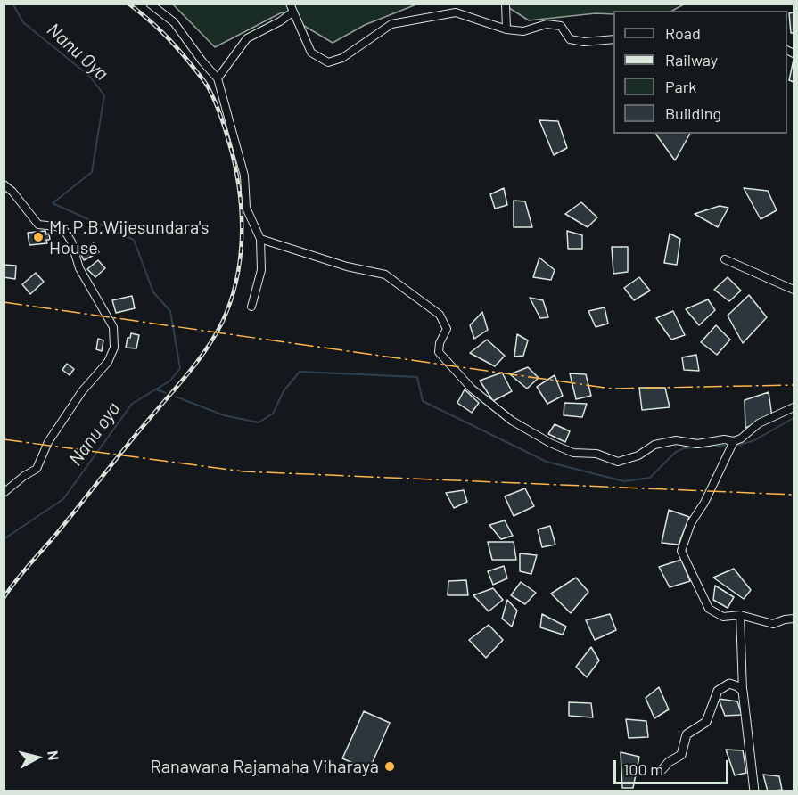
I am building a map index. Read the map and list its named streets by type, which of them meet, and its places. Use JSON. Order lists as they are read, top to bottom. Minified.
{"water":["Nanu Oya","Nanu oya"],"places":["Mr.P.B.Wijesundara's House","Ranawana Rajamaha Viharaya"],"legend":["Road","Railway","Park","Building"],"scale_bar":"100 m","north":"right"}
